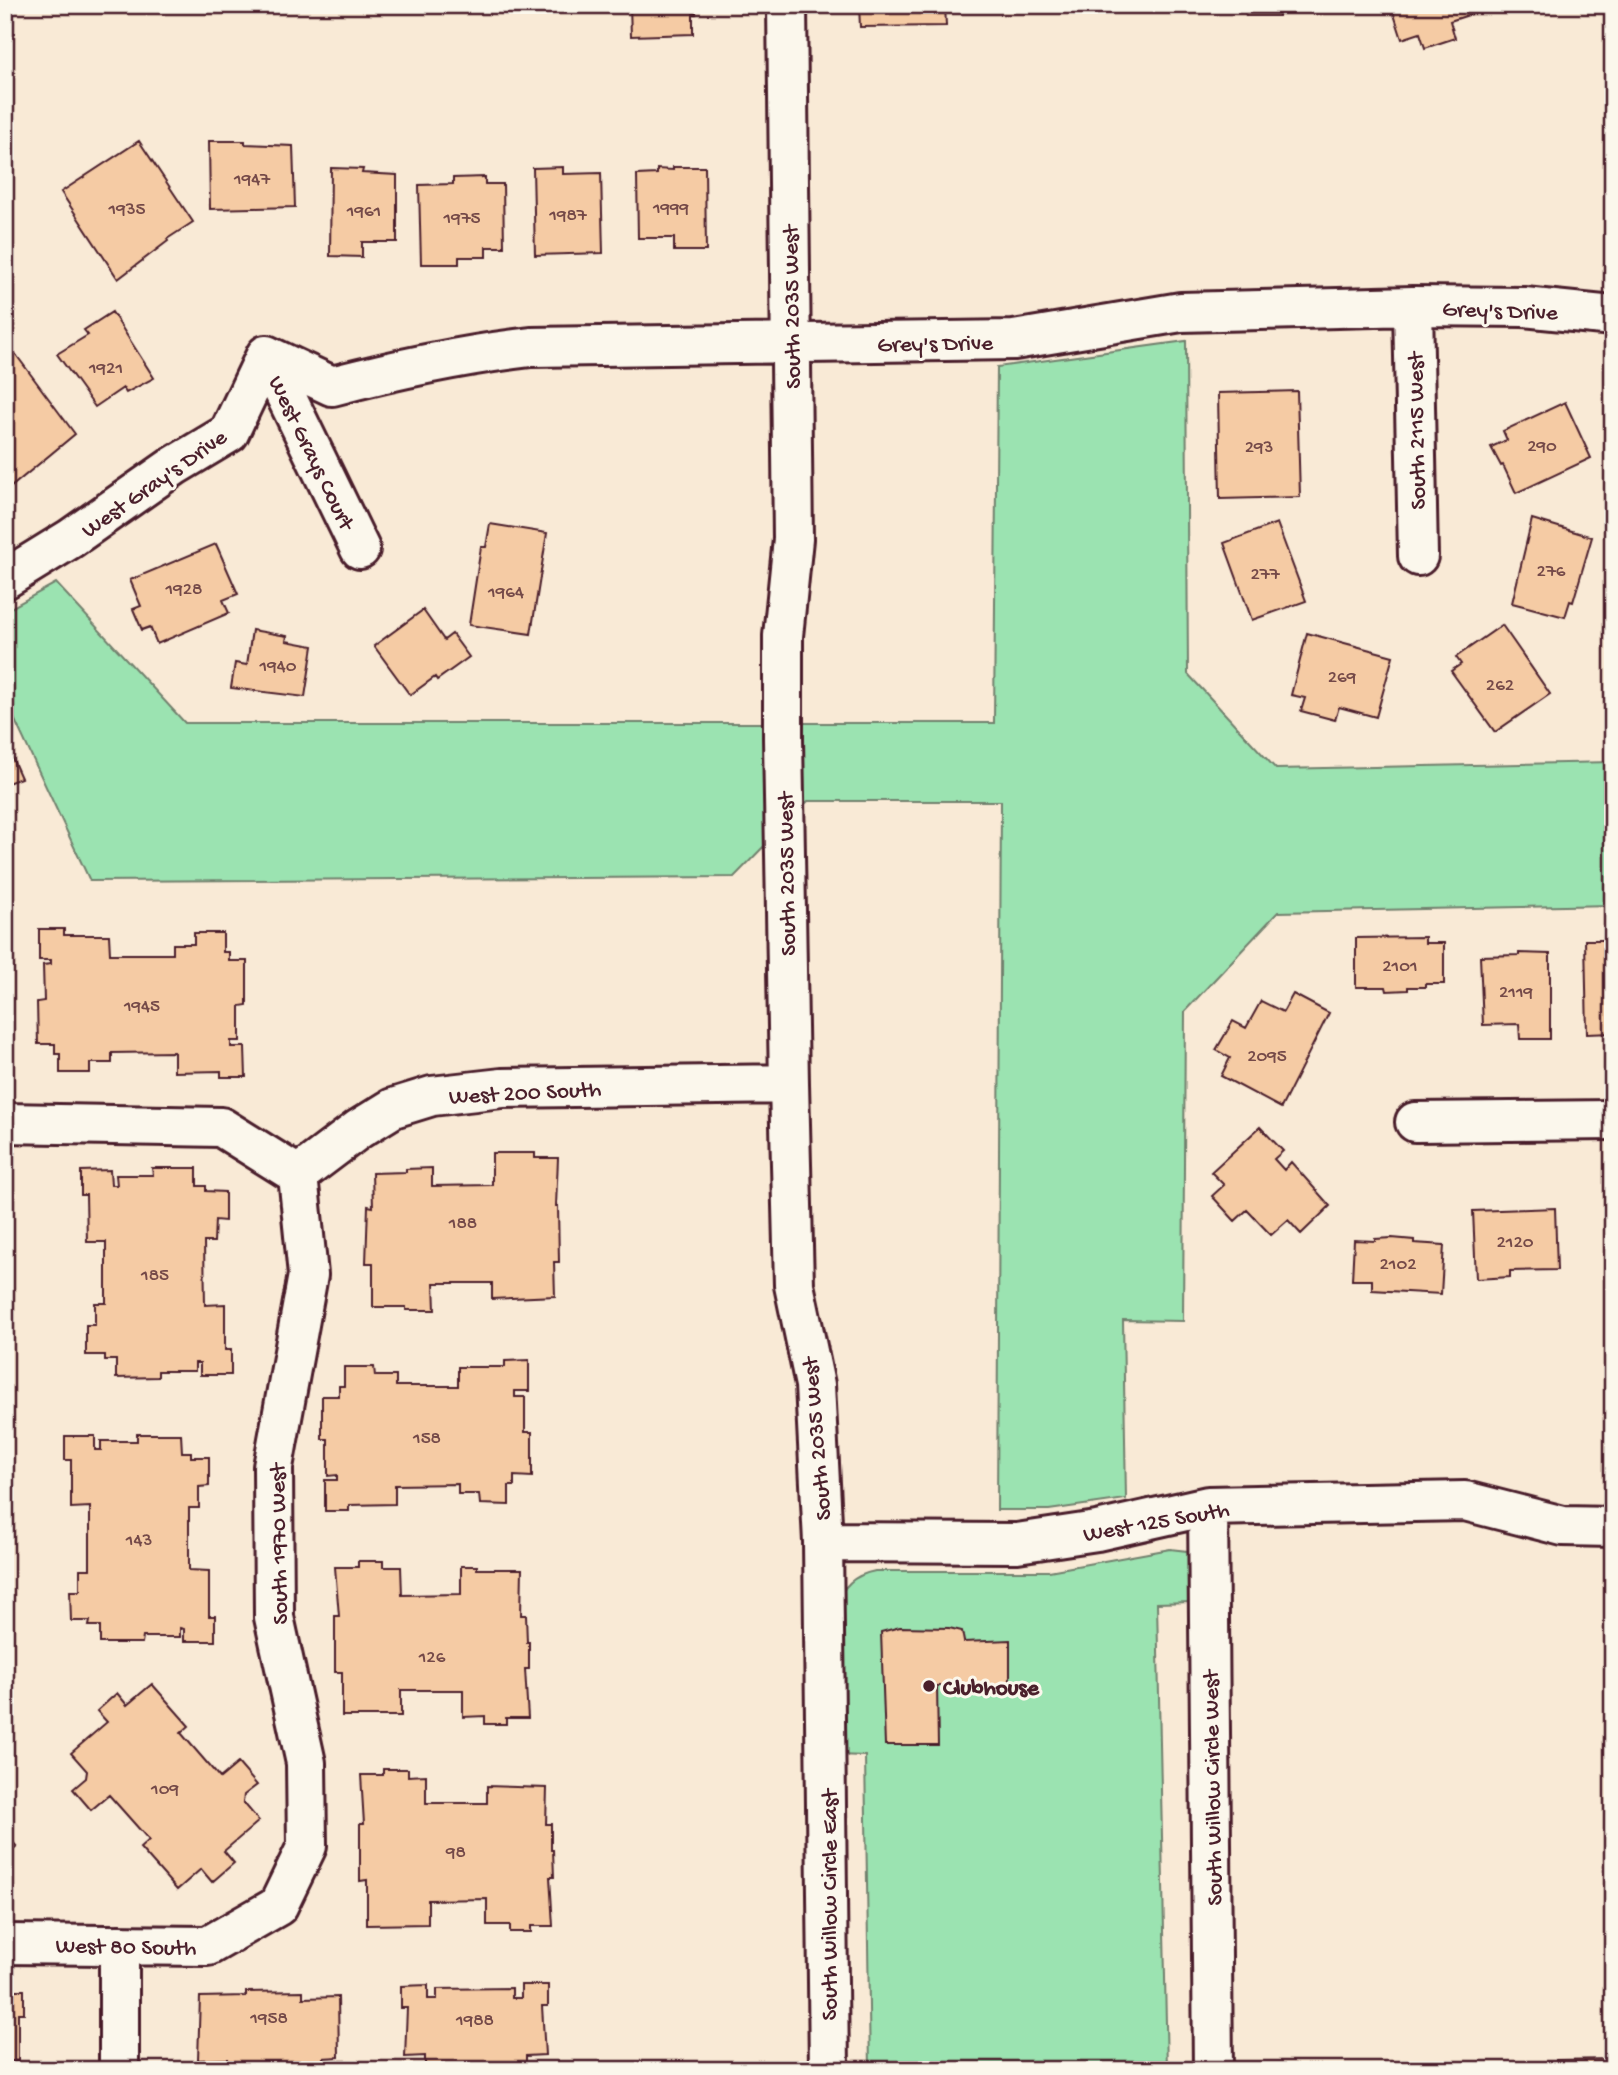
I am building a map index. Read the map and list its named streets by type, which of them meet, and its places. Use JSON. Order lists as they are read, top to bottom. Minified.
{"streets":{"street":["South 2035 West","Grey's Drive","South 2115 West","West Grays Court","West Gray's Drive","West 200 South","West 125 South","South 1970 West","South Willow Circle West","South Willow Circle East","West 80 South"]},"crossings":[["South 2035 West","Grey's Drive"],["South 2035 West","West 200 South"],["South 2035 West","West 125 South"],["South 2035 West","South Willow Circle East"],["Grey's Drive","South 2115 West"],["Grey's Drive","West Grays Court"],["Grey's Drive","West Gray's Drive"],["West Grays Court","West Gray's Drive"],["West 200 South","South 1970 West"],["West 125 South","South Willow Circle West"],["South 1970 West","West 80 South"]],"places":["Clubhouse"],"house_numbers":["1947","1999","1935","1961","1987","1975","1921","290","293","276","277","1928","1964","1940","269","262","2101","2119","1945","2095","188","2120","2102","185","158","143","126","109","98","1958","1988"]}
